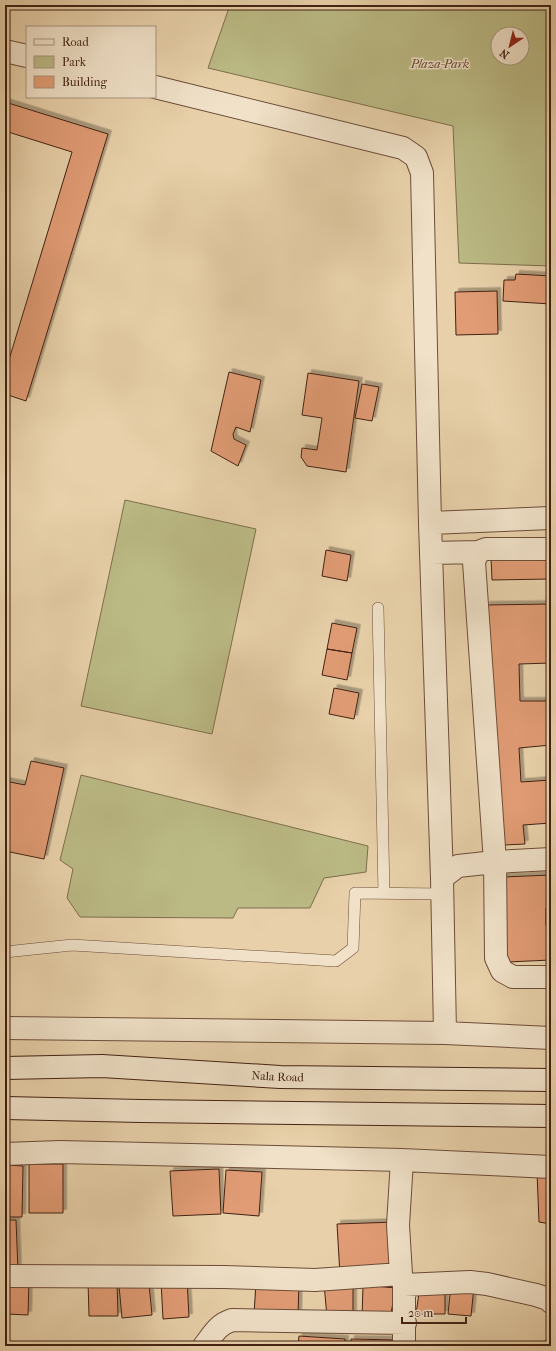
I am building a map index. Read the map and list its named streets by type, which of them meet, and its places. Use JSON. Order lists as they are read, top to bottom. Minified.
{"streets":{"street":["Nala Road"]},"parks":["Plaza-Park"],"legend":["Road","Park","Building"],"scale_bar":"20 m","north":"bottom left"}
